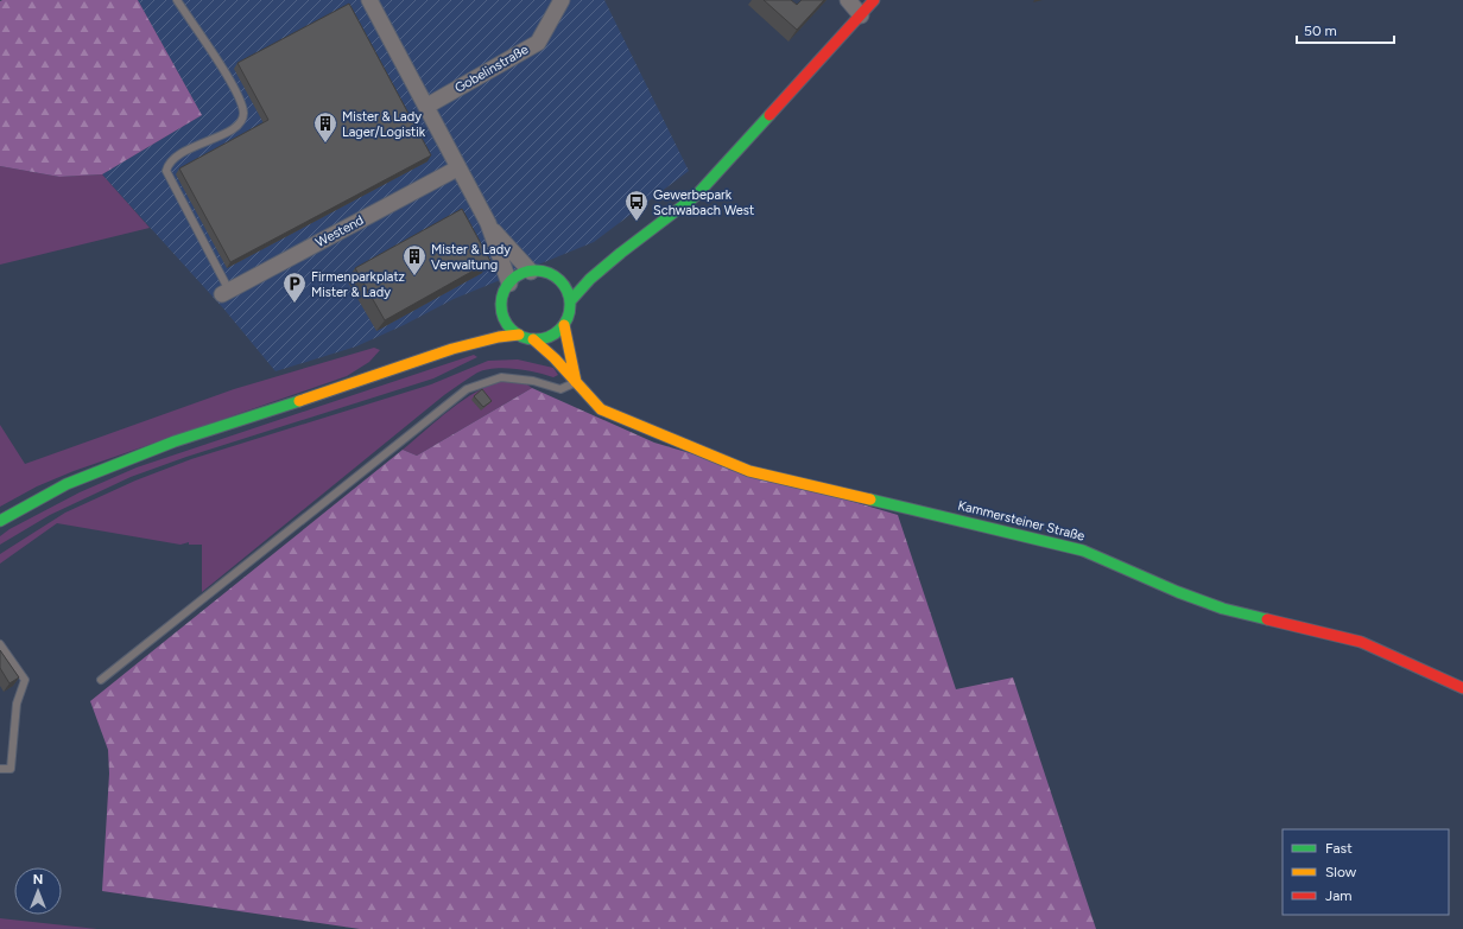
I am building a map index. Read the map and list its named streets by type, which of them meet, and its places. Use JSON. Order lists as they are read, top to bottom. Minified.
{"streets":{"main road":["Kammersteiner Straße"],"street":["Gobelinstraße","Westend"]},"places":{"building":["Mister & Lady Lager/Logistik","Mister & Lady Verwaltung"],"bus stop":["Gewerbepark Schwabach West"],"parking":["Firmenparkplatz Mister & Lady"]},"legend":["Fast","Slow","Jam"],"scale_bar":"50 m","north":"top"}
